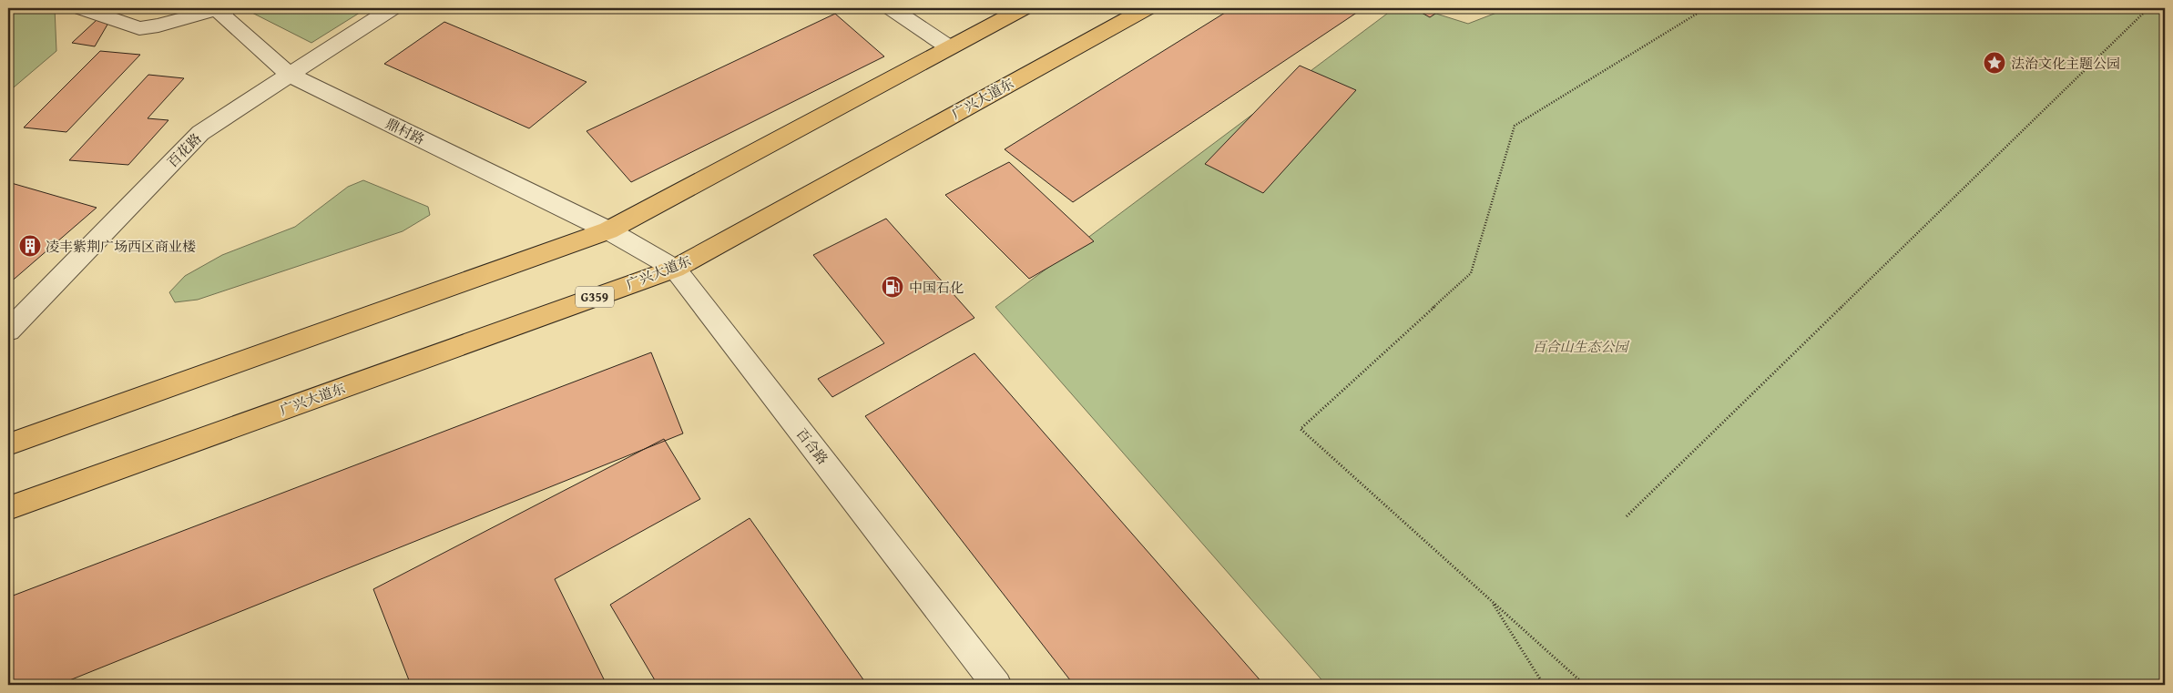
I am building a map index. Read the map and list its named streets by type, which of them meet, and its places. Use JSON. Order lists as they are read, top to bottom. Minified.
{"streets":{"highway":["广兴大道东","G359"],"street":["鼎村路","百花路","百合路"]},"crossings":[["广兴大道东","百合路"],["鼎村路","百花路"],["鼎村路","百合路"]],"parks":["百合山生态公园"],"places":{"place":["法治文化主题公园"],"building":["凌丰紫荆广场西区商业楼"],"fuel station":["中国石化"]}}
